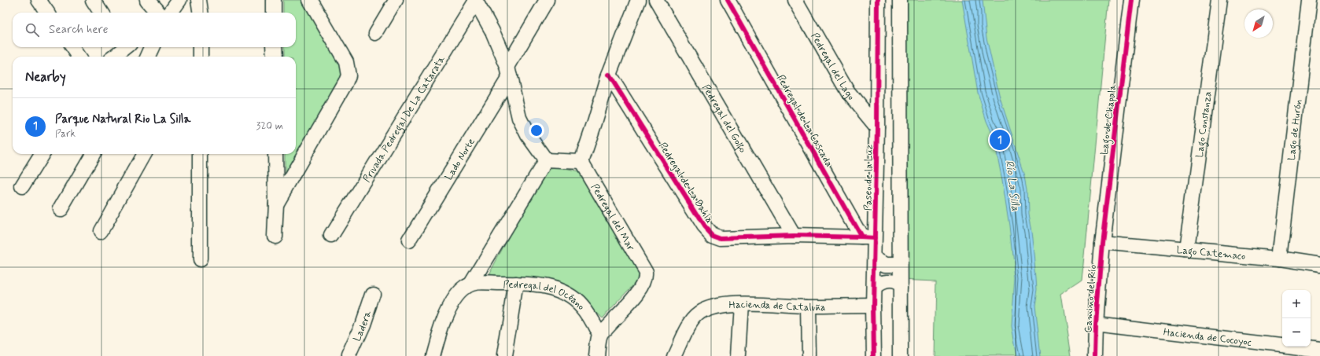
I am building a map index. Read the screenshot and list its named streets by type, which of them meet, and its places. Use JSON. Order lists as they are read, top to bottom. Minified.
{"streets":{"street":["Pedregal del Lago","Pedregal del Golfo","Privada Pedregal De La Catarata","Lago de Chapala","Pedregal de La Cascada","Lago Constanza","Lago de Hurón","Lado Norte","Paseo de la Luz","Pedregal de La Bahía","Pedregal del Mar","Lago Catemaco","Pedregal del Océano","Camino del Río","Hacienda de Cataluña","Ladera","Hacienda de Cocoyoc"]},"crossings":[["Pedregal del Lago","Paseo de la Luz"],["Pedregal del Golfo","Pedregal de La Bahía"],["Lago de Chapala","Lago Catemaco"],["Lago de Chapala","Camino del Río"],["Pedregal de La Cascada","Paseo de la Luz"],["Pedregal de La Cascada","Pedregal de La Bahía"],["Lago Constanza","Lago Catemaco"],["Lago de Hurón","Lago Catemaco"],["Paseo de la Luz","Pedregal de La Bahía"],["Paseo de la Luz","Hacienda de Cataluña"],["Pedregal del Mar","Pedregal del Océano"],["Lago Catemaco","Camino del Río"],["Camino del Río","Hacienda de Cocoyoc"]],"water":["Río La Silla"],"north":"bottom left","page":{"search":"Search here","heading":"Nearby","list":[{"mark":"1","name":"Parque Natural Rio La Silla","note":"Park","value":"320 m"}],"pins":"1","map_buttons":["+","−"]}}
